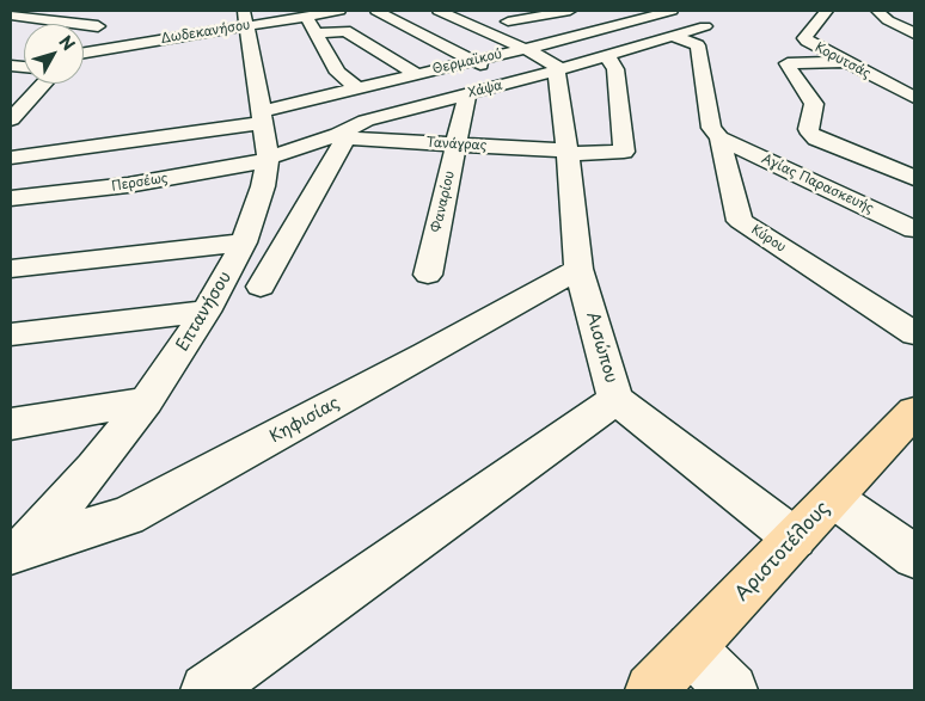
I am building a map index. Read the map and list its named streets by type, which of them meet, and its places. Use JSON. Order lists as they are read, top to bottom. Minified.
{"streets":{"main road":["Αριστοτέλους"],"street":["Δωδεκανήσου","Κορυτσάς","Θερμαϊκού","Χάψα","Τανάγρας","Περσέως","Αγίας Παρασκευής","Φαναρίου","Κύρου","Επτανήσου","Αισώπου","Κηφισίας"]},"crossings":[["Δωδεκανήσου","Επτανήσου"],["Θερμαϊκού","Επτανήσου"],["Χάψα","Τανάγρας"],["Χάψα","Περσέως"],["Χάψα","Φαναρίου"],["Χάψα","Κύρου"],["Χάψα","Επτανήσου"],["Χάψα","Αισώπου"],["Τανάγρας","Φαναρίου"],["Τανάγρας","Αισώπου"],["Περσέως","Επτανήσου"],["Αγίας Παρασκευής","Κύρου"],["Επτανήσου","Κηφισίας"],["Αισώπου","Κηφισίας"],["Αισώπου","Αριστοτέλους"]],"north":"top right"}
